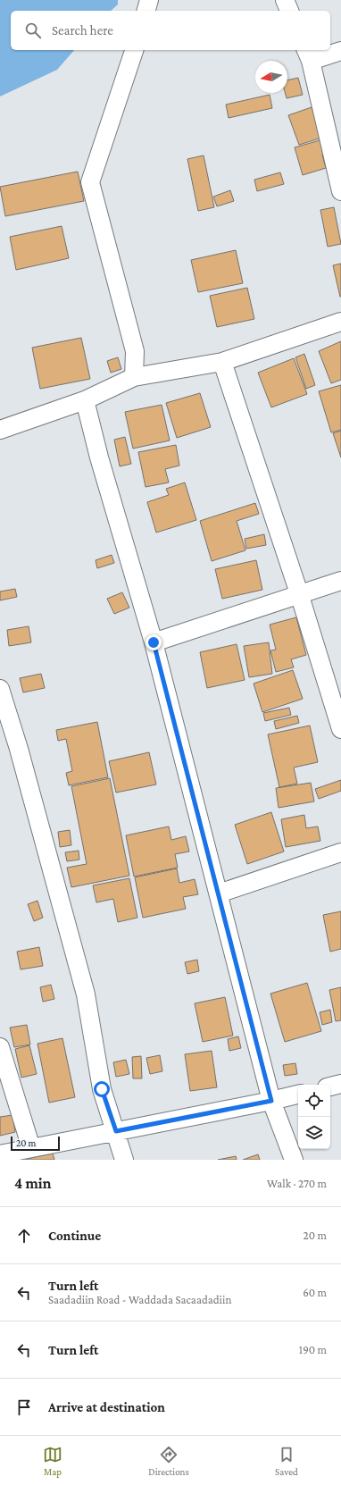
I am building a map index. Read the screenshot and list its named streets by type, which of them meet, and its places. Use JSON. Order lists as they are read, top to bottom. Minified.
{"scale_bar":"20 m","north":"left","page":{"search":"Search here","scale":"20 m","heading":["4 min","Walk · 270 m"],"list":[["Continue","20 m"],["Turn left","Saadadiin Road - Waddada Sacaadadiin","60 m"],["Turn left","190 m"],"Arrive at destination"],"nav":["Map","Directions","Saved"]}}
